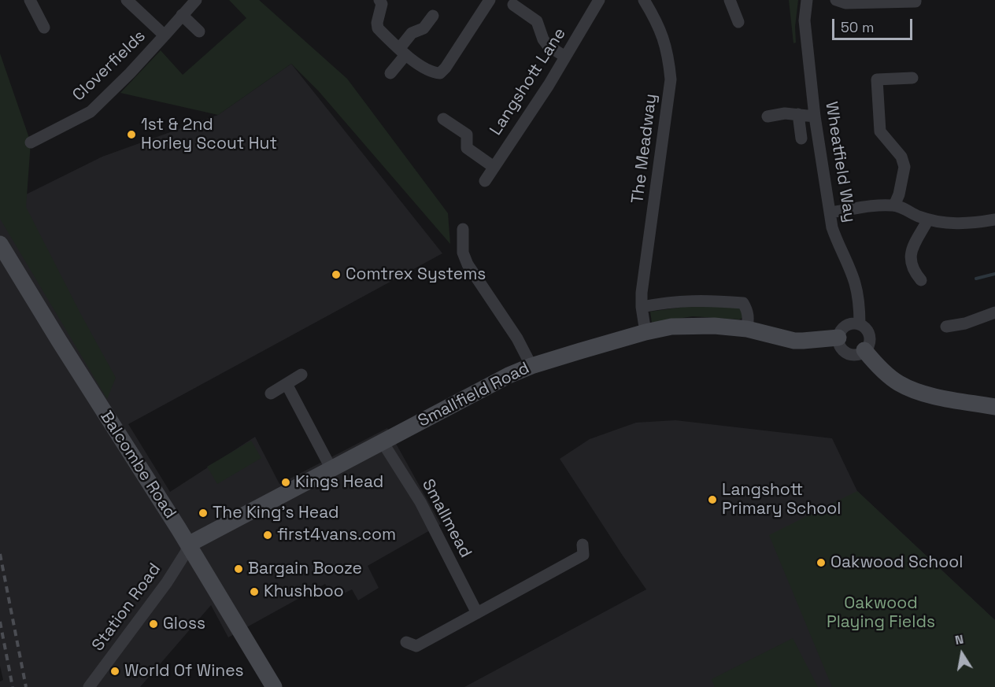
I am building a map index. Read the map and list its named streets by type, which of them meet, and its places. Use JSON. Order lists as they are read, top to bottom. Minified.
{"streets":{"street":["Cloverfields","Langshott Lane","The Meadway","Wheatfield Way","Smallfield Road","Balcombe Road","Smallmead","Station Road"]},"crossings":[["The Meadway","Smallfield Road"],["Wheatfield Way","Smallfield Road"],["Smallfield Road","Balcombe Road"],["Smallfield Road","Smallmead"],["Smallfield Road","Station Road"],["Balcombe Road","Station Road"]],"parks":["Oakwood Playing Fields"],"places":["1st & 2nd Horley Scout Hut","Comtrex Systems","Kings Head","Langshott Primary School","The King's Head","first4vans.com","Oakwood School","Bargain Booze","Khushboo","Gloss","World Of Wines"],"scale_bar":"50 m","north":"top"}
